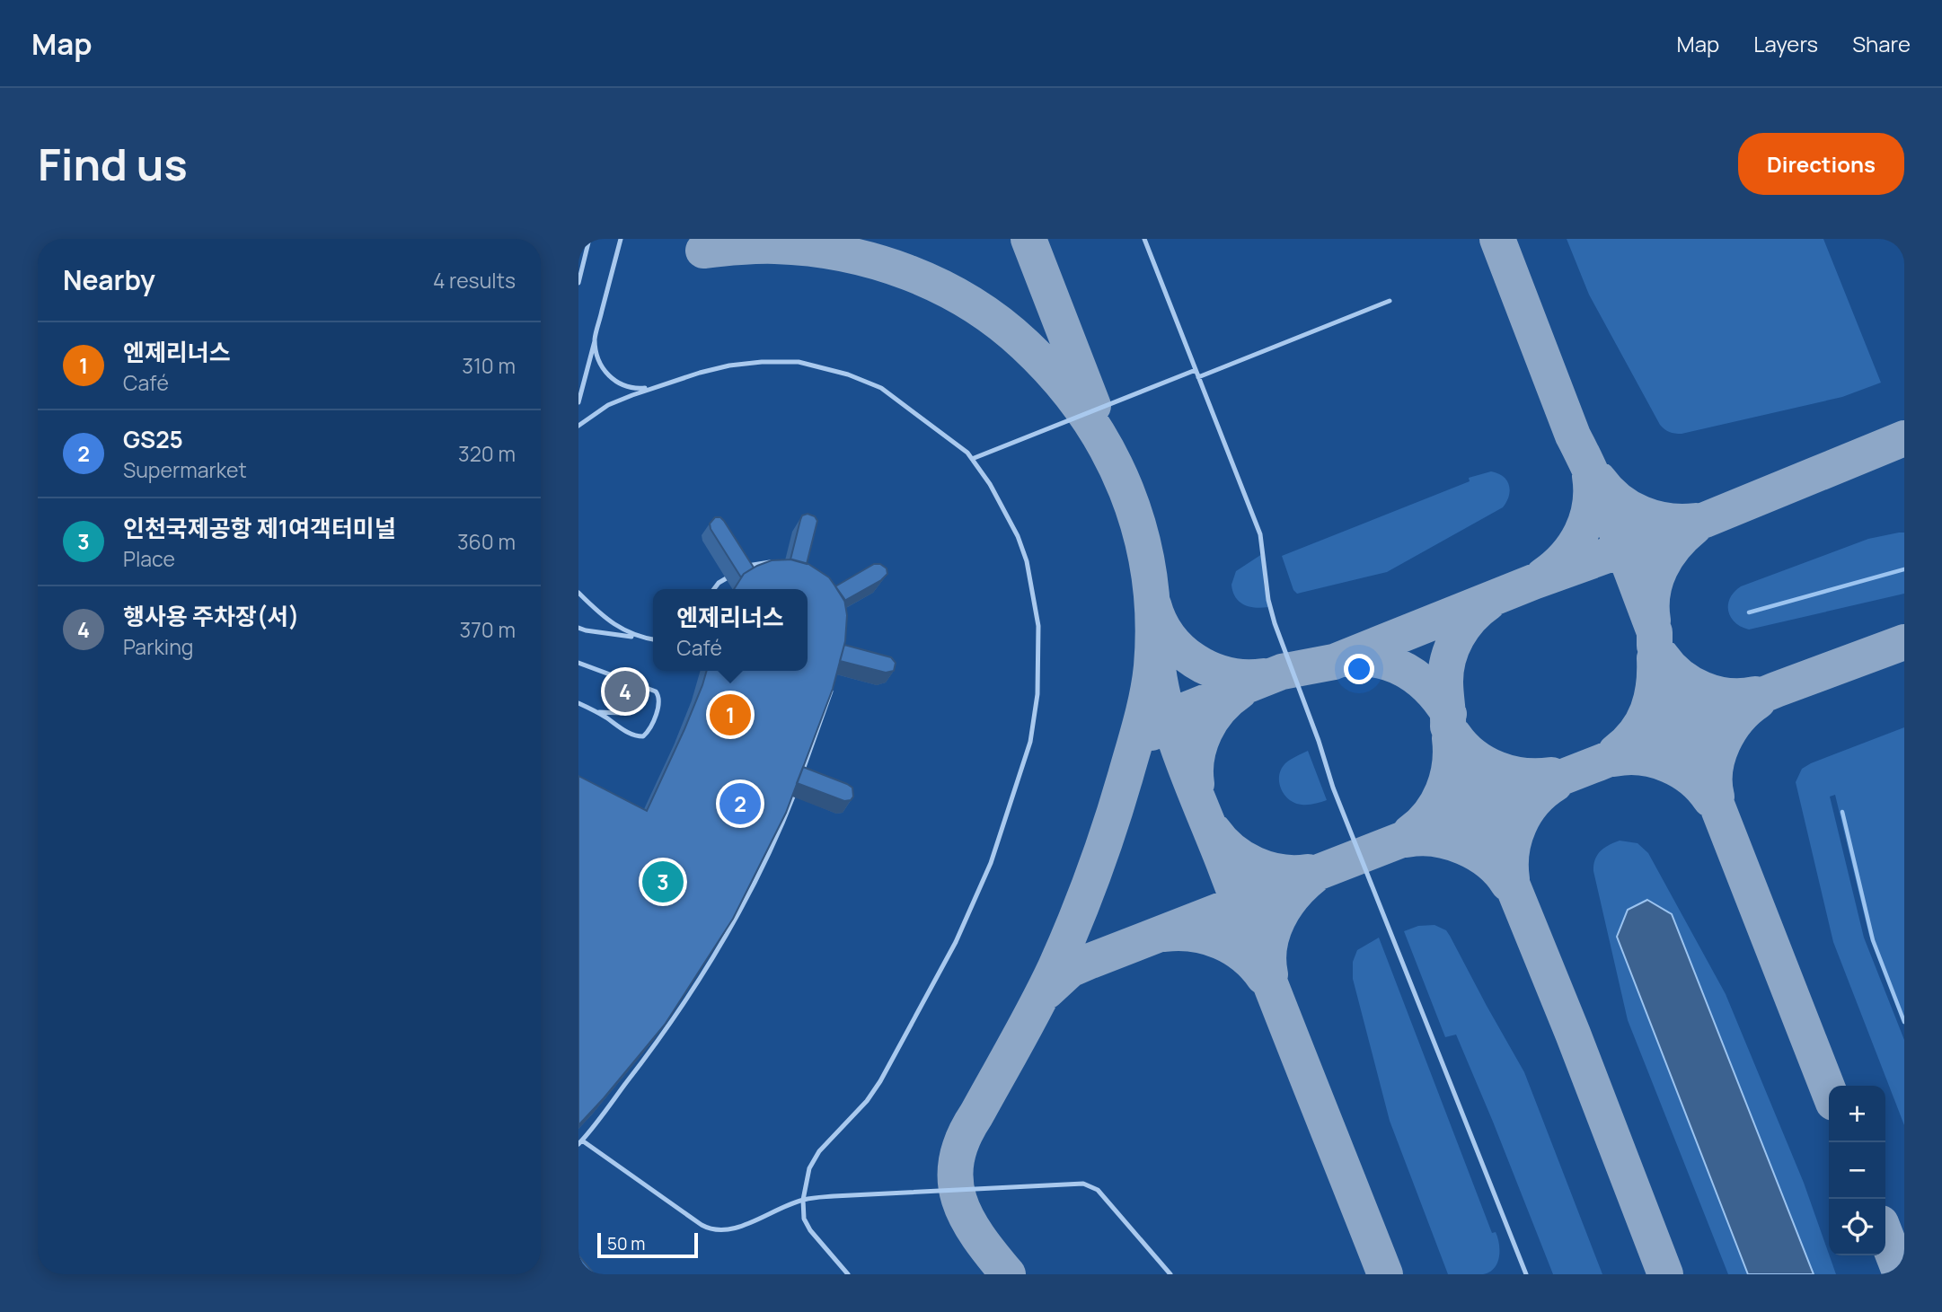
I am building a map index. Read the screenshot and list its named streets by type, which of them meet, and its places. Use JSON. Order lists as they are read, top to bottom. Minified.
{"scale_bar":"50 m","page":{"header":"Map","nav":["Map","Layers","Share"],"buttons":"Directions","title":"Find us","heading":["Nearby","4 results"],"list":[{"mark":"1","name":"엔제리너스","note":"Café","value":"310 m"},{"mark":"2","name":"GS25","note":"Supermarket","value":"320 m"},{"mark":"3","name":"인천국제공항 제1여객터미널","note":"Place","value":"360 m"},{"mark":"4","name":"행사용 주차장(서)","note":"Parking","value":"370 m"}],"popup":["엔제리너스","Café"],"pins":["4","1","2","3"],"map_buttons":["+","−"],"scale":"50 m"}}
